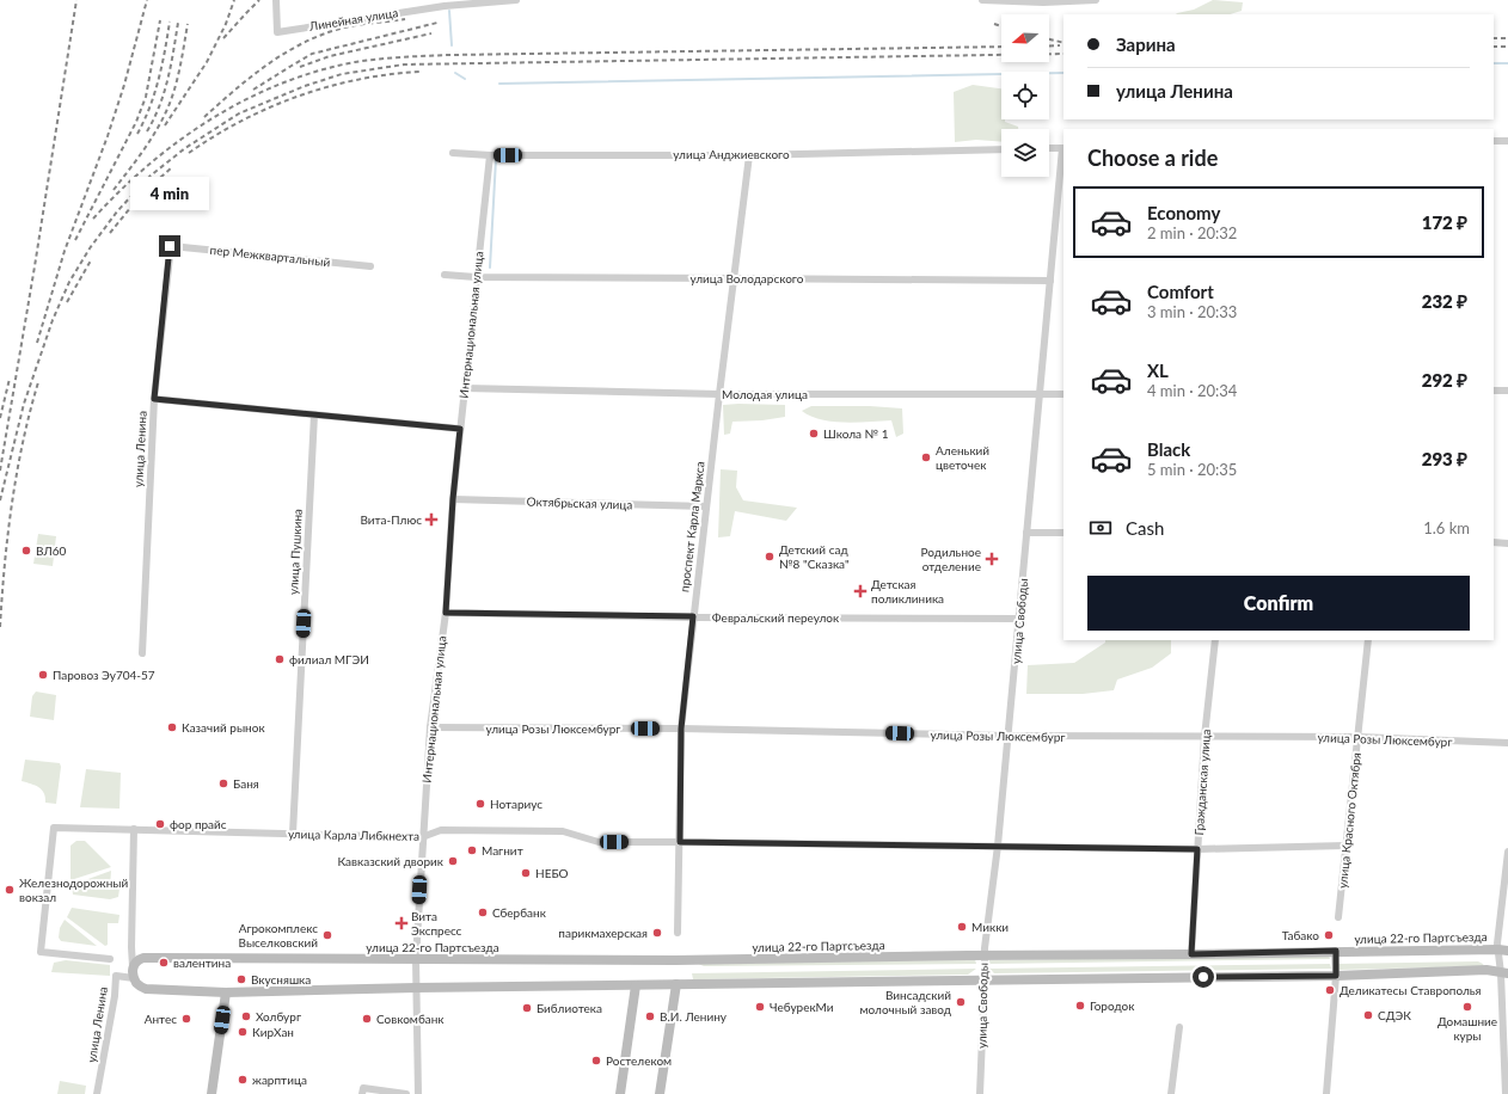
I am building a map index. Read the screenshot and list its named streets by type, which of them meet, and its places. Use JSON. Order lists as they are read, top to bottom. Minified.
{"streets":{"main road":["улица 22-го Партсъезда"],"street":["Линейная улица","улица Анджиевского","пер Межквартальный","улица Володарского","Интернациональная улица","Молодая улица","улица Ленина","Октябрьская улица","проспект Карла Маркса","улица Пушкина","Февральский переулок","улица Свободы","улица Розы Люксембург","Гражданская улица","улица Красного Октября","улица Карла Либкнехта"]},"crossings":[["улица Анджиевского","Интернациональная улица"],["улица Анджиевского","проспект Карла Маркса"],["пер Межквартальный","улица Ленина"],["улица Володарского","Интернациональная улица"],["улица Володарского","проспект Карла Маркса"],["улица Володарского","улица Свободы"],["Интернациональная улица","Молодая улица"],["Интернациональная улица","Октябрьская улица"],["Интернациональная улица","Февральский переулок"],["Интернациональная улица","улица Розы Люксембург"],["Интернациональная улица","улица Карла Либкнехта"],["Интернациональная улица","улица 22-го Партсъезда"],["Молодая улица","проспект Карла Маркса"],["Молодая улица","улица Свободы"],["Октябрьская улица","проспект Карла Маркса"],["проспект Карла Маркса","Февральский переулок"],["проспект Карла Маркса","улица Розы Люксембург"],["проспект Карла Маркса","улица Карла Либкнехта"],["улица Пушкина","улица Карла Либкнехта"],["Февральский переулок","улица Свободы"],["улица Свободы","улица Розы Люксембург"],["улица Свободы","улица Карла Либкнехта"],["улица Свободы","улица 22-го Партсъезда"],["улица Розы Люксембург","Гражданская улица"],["улица Розы Люксембург","улица Красного Октября"],["Гражданская улица","улица Карла Либкнехта"],["Гражданская улица","улица 22-го Партсъезда"],["улица Красного Октября","улица Карла Либкнехта"]],"places":{"other":["Школа № 1","Аленький цветочек","ВЛ60","Детский сад №8 \"Сказка\"","филиал МГЭИ","Паровоз Эу704-57","Казачий рынок","Баня","Нотариус","фор прайс","Магнит","Кавказский дворик","НЕБО","Железнодорожный вокзал","Сбербанк","Микки","парикмахерская","Агрокомплекс Выселковский","Табако","валентина","Вкусняшка","Деликатесы Ставрополья","Винсадский молочный завод","Городок","ЧебурекМи","Домашние куры","Библиотека","СДЭК","Холбург","В.И. Ленину","Антес","Совкомбанк","КирХан","Ростелеком","жарптица"],"health":["Вита-Плюс","Родильное отделение","Детская поликлиника","Вита Экспресс"]},"north":"left","page":{"banner":["Зарина","улица Ленина"],"heading":"Choose a ride","bubble":"4 min","list":[{"name":"Economy","note":"2 min · 20:32","value":"172 ₽"},{"name":"Comfort","note":"3 min · 20:33","value":"232 ₽"},{"name":"XL","note":"4 min · 20:34","value":"292 ₽"},{"name":"Black","note":"5 min · 20:35","value":"293 ₽"}],"pay":["Cash","1.6 km"],"buttons":"Confirm"}}
